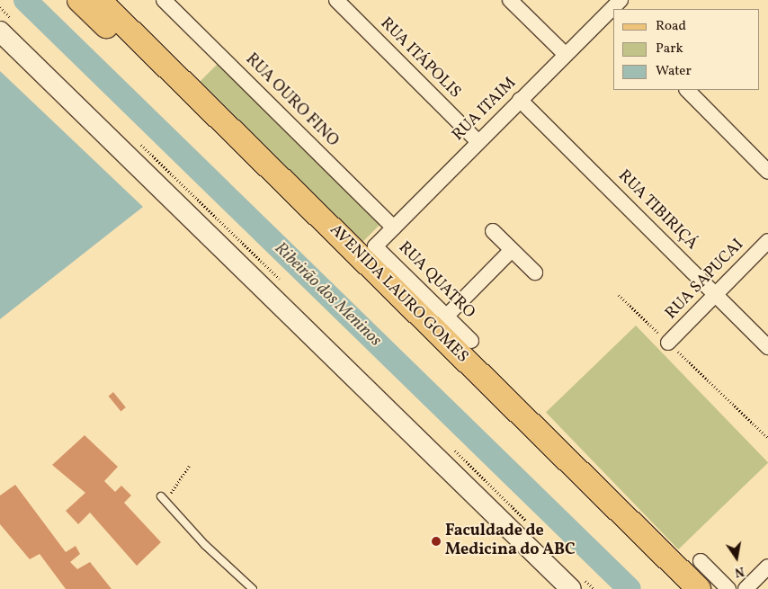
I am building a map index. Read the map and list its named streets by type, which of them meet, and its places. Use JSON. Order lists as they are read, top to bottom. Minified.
{"streets":{"main road":["AVENIDA LAURO GOMES"],"street":["RUA ITÁPOLIS","RUA OURO FINO","RUA ITAIM","RUA TIBIRIÇÁ","RUA SAPUCAI","RUA QUATRO"]},"crossings":[["RUA ITÁPOLIS","RUA ITAIM"],["RUA OURO FINO","RUA ITAIM"],["RUA ITAIM","RUA TIBIRIÇÁ"],["RUA ITAIM","RUA QUATRO"],["RUA TIBIRIÇÁ","RUA SAPUCAI"]],"water":["Ribeirão dos Meninos"],"places":["Faculdade de Medicina do ABC"],"legend":["Road","Park","Water"],"north":"bottom"}
